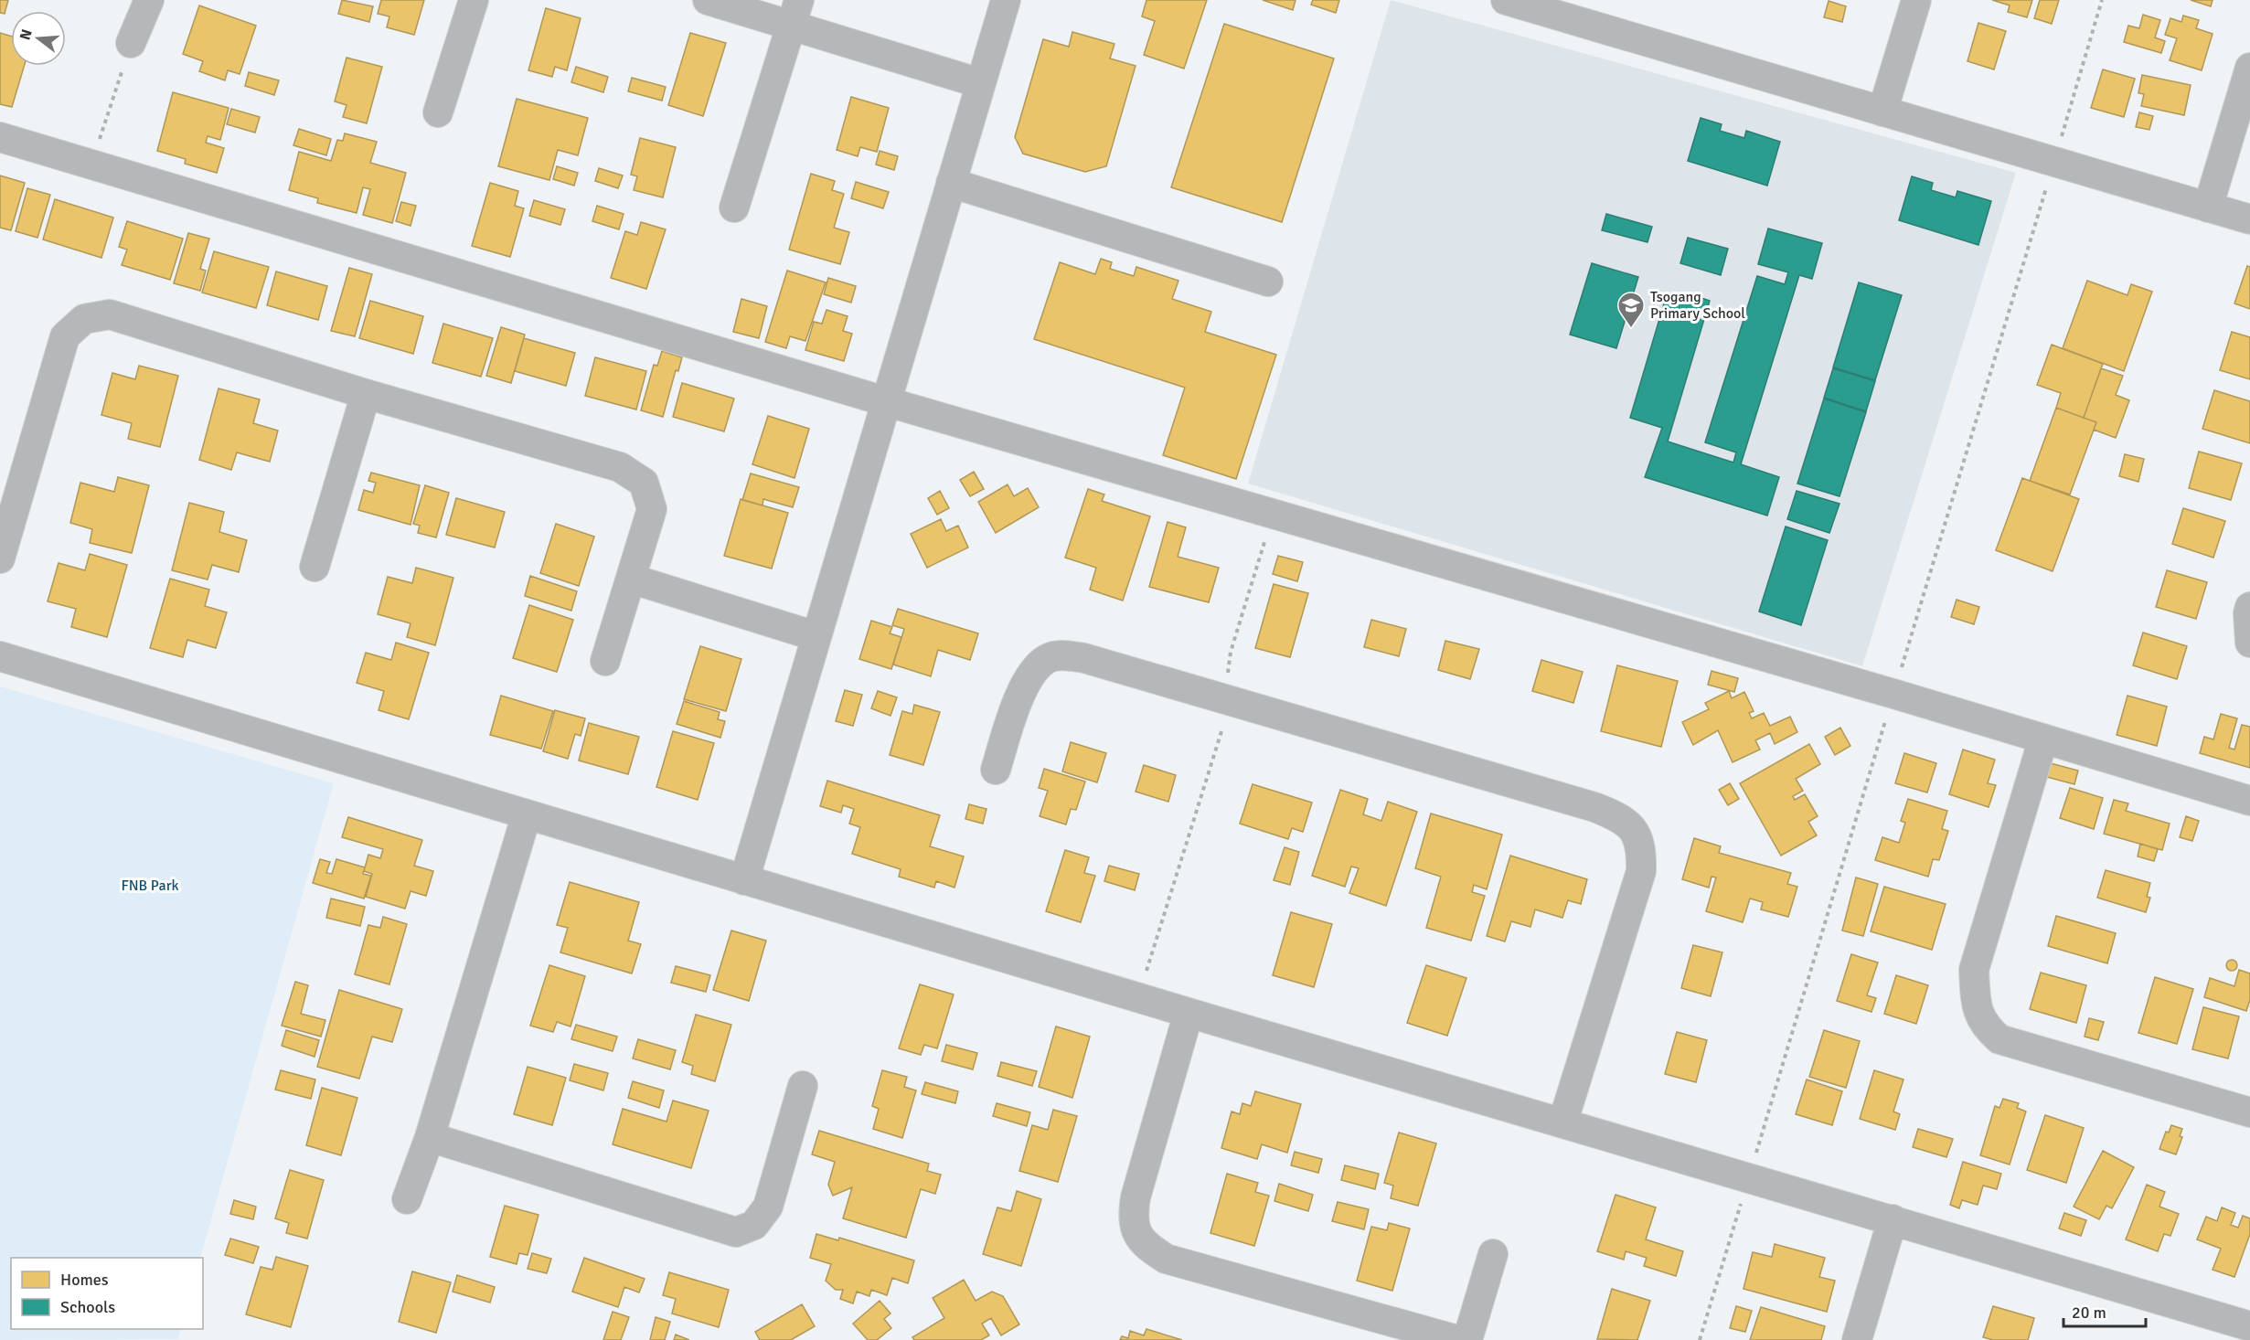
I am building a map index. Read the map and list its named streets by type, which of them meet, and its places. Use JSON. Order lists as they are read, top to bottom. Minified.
{"parks":["FNB Park"],"places":{"school or university":["Tsogang Primary School"]},"legend":["Homes","Schools"],"scale_bar":"20 m","north":"left"}
